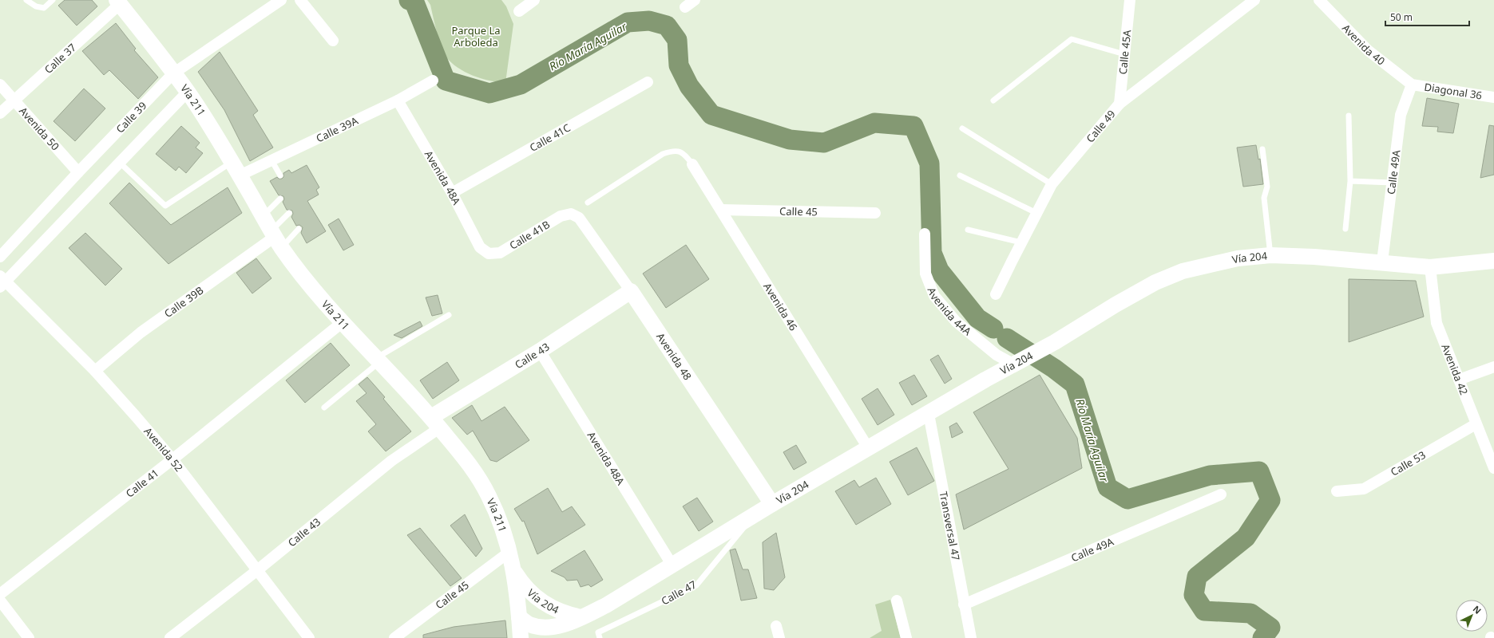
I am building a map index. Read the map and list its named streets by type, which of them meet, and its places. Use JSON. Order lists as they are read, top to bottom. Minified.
{"streets":{"main road":["Vía 211","Vía 204","Calle 43","Avenida 48"],"street":["Avenida 40","Calle 45A","Calle 37","Diagonal 36","Calle 39","Calle 49","Avenida 50","Calle 39A","Calle 41C","Calle 49A","Avenida 48A","Calle 45","Calle 41B","Calle 39B","Avenida 46","Avenida 44A","Avenida 42","Avenida 52","Calle 53","Calle 41","Transversal 47"],"lane":["Calle 47"]},"crossings":[["Avenida 40","Diagonal 36"],["Avenida 40","Calle 49A"],["Calle 45A","Calle 49"],["Calle 37","Vía 211"],["Calle 37","Avenida 50"],["Diagonal 36","Calle 49A"],["Vía 211","Calle 39"],["Vía 211","Calle 39A"],["Vía 211","Calle 45"],["Vía 211","Vía 204"],["Vía 211","Calle 39B"],["Vía 211","Calle 43"],["Vía 211","Calle 41"],["Calle 39","Avenida 50"],["Calle 39A","Avenida 48A"],["Calle 41C","Avenida 48A"],["Calle 49A","Vía 204"],["Calle 49A","Transversal 47"],["Avenida 48A","Calle 41B"],["Avenida 48A","Vía 204"],["Avenida 48A","Calle 43"],["Calle 45","Avenida 46"],["Calle 41B","Avenida 48"],["Vía 204","Avenida 46"],["Vía 204","Avenida 44A"],["Vía 204","Avenida 48"],["Vía 204","Avenida 42"],["Vía 204","Transversal 47"],["Vía 204","Calle 47"],["Calle 39B","Avenida 52"],["Calle 43","Avenida 48"],["Calle 43","Avenida 52"],["Avenida 42","Calle 53"],["Avenida 52","Calle 41"]],"water":["Río María Aguilar"],"parks":["Parque La Arboleda"],"scale_bar":"50 m","north":"top right"}
